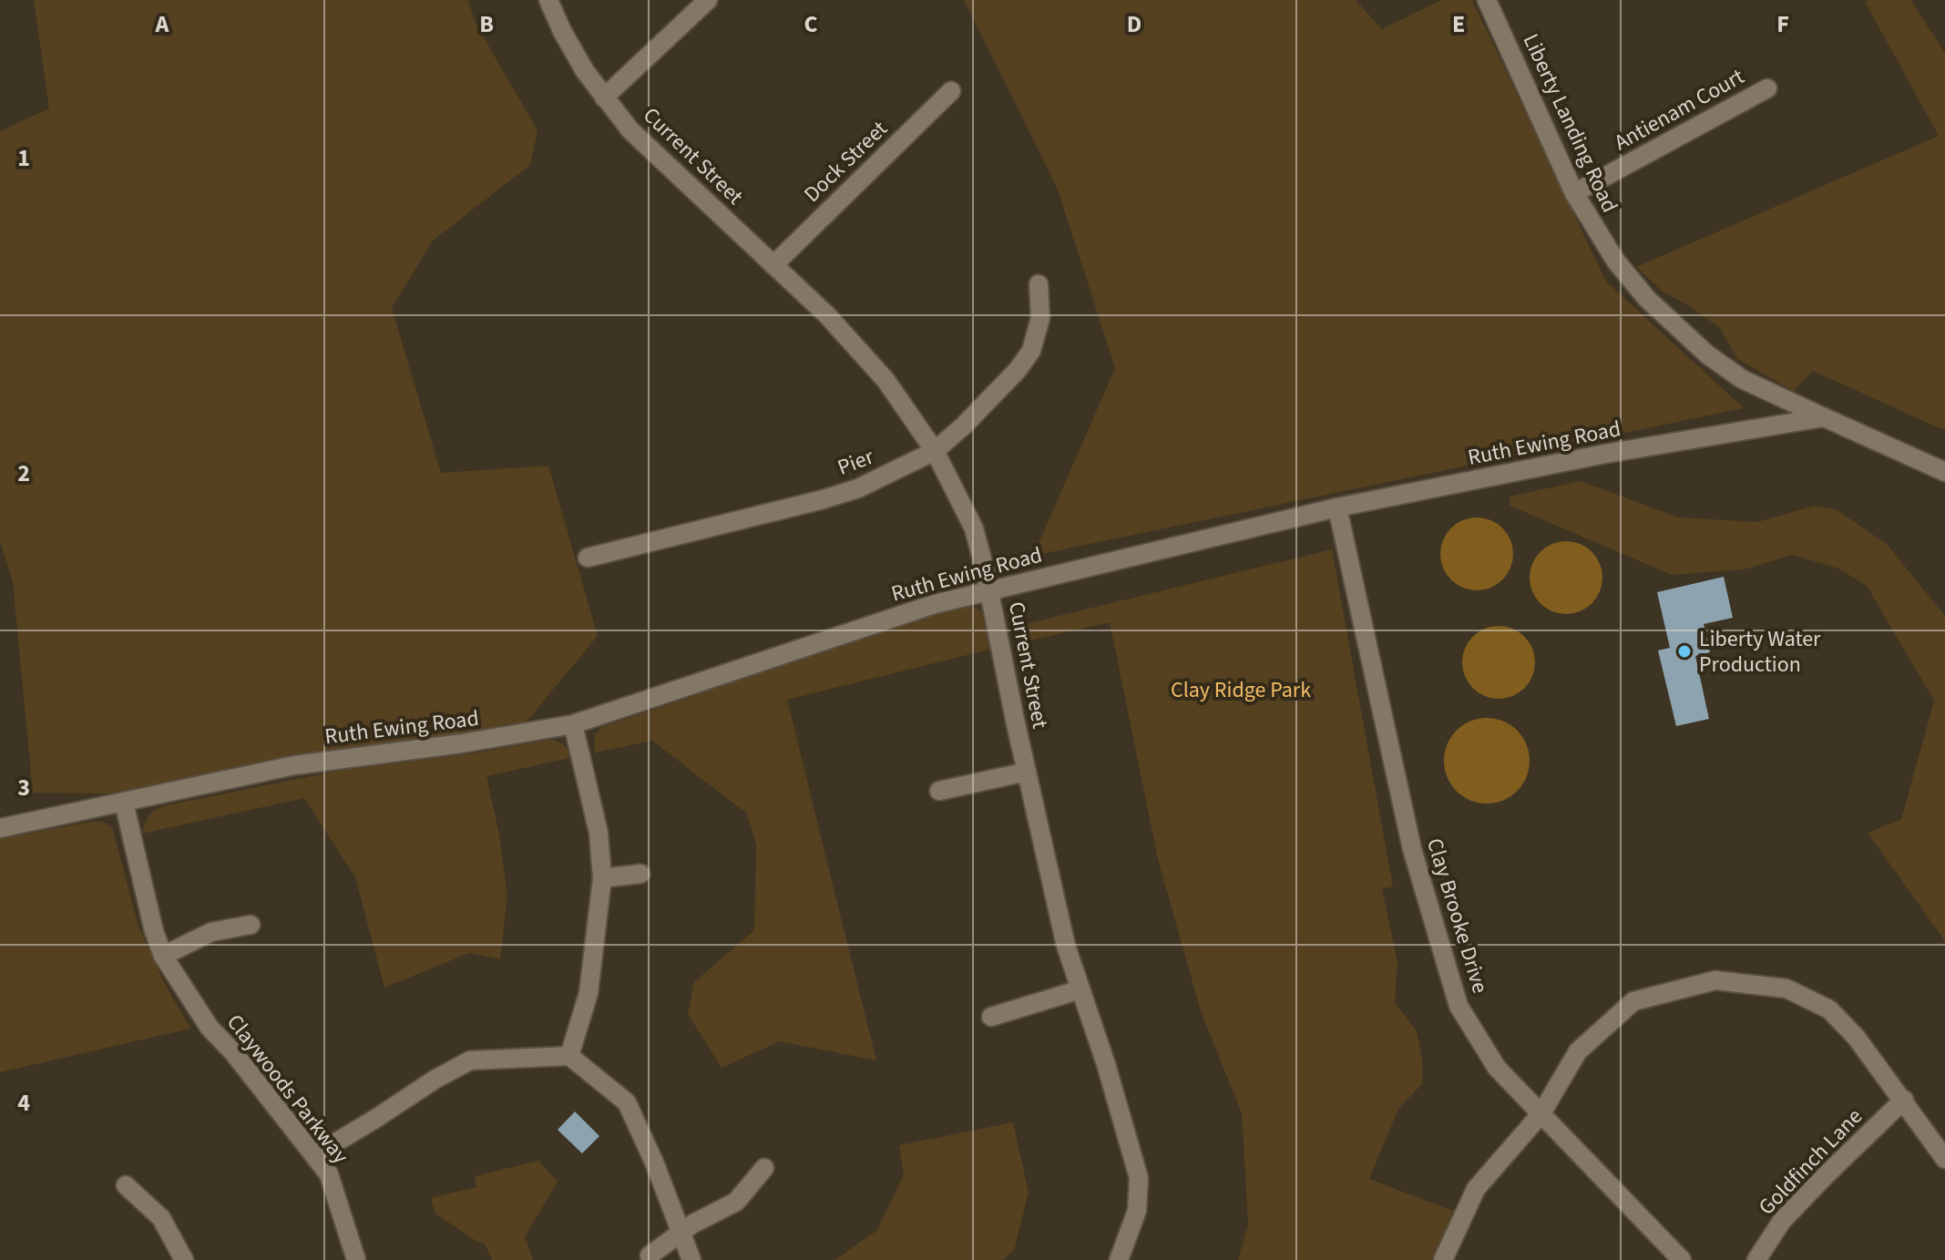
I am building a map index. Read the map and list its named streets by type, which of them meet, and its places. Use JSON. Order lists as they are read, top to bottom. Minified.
{"streets":{"street":["Antienam Court","Liberty Landing Road","Current Street","Dock Street","Ruth Ewing Road","Pier","Clay Brooke Drive","Claywoods Parkway","Goldfinch Lane"]},"crossings":[["Antienam Court","Liberty Landing Road"],["Liberty Landing Road","Ruth Ewing Road"],["Current Street","Dock Street"],["Current Street","Ruth Ewing Road"],["Current Street","Pier"],["Ruth Ewing Road","Clay Brooke Drive"],["Ruth Ewing Road","Claywoods Parkway"]],"parks":["Clay Ridge Park"],"places":["Liberty Water Production"],"grid":{"columns":["A","B","C","D","E","F"],"rows":["1","2","3","4"]}}
